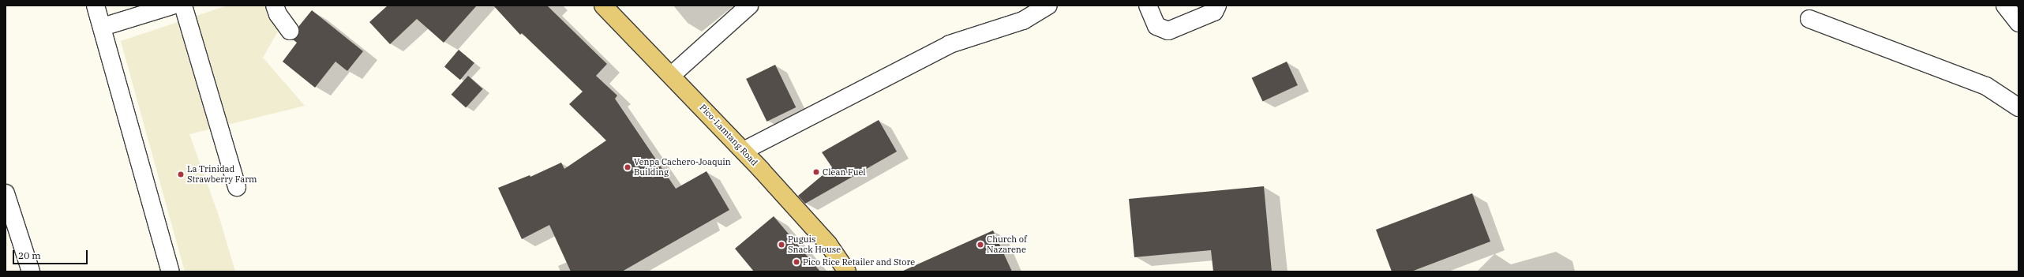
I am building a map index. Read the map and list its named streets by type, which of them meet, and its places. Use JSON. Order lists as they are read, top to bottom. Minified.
{"streets":{"main road":["Pico-Lamtang Road"]},"places":["Venpa Cachero-Joaquin Building","Clean Fuel","La Trinidad Strawberry Farm","Puguis Snack House","Church of Nazarene","Pico Rice Retailer and Store"],"scale_bar":"20 m"}
